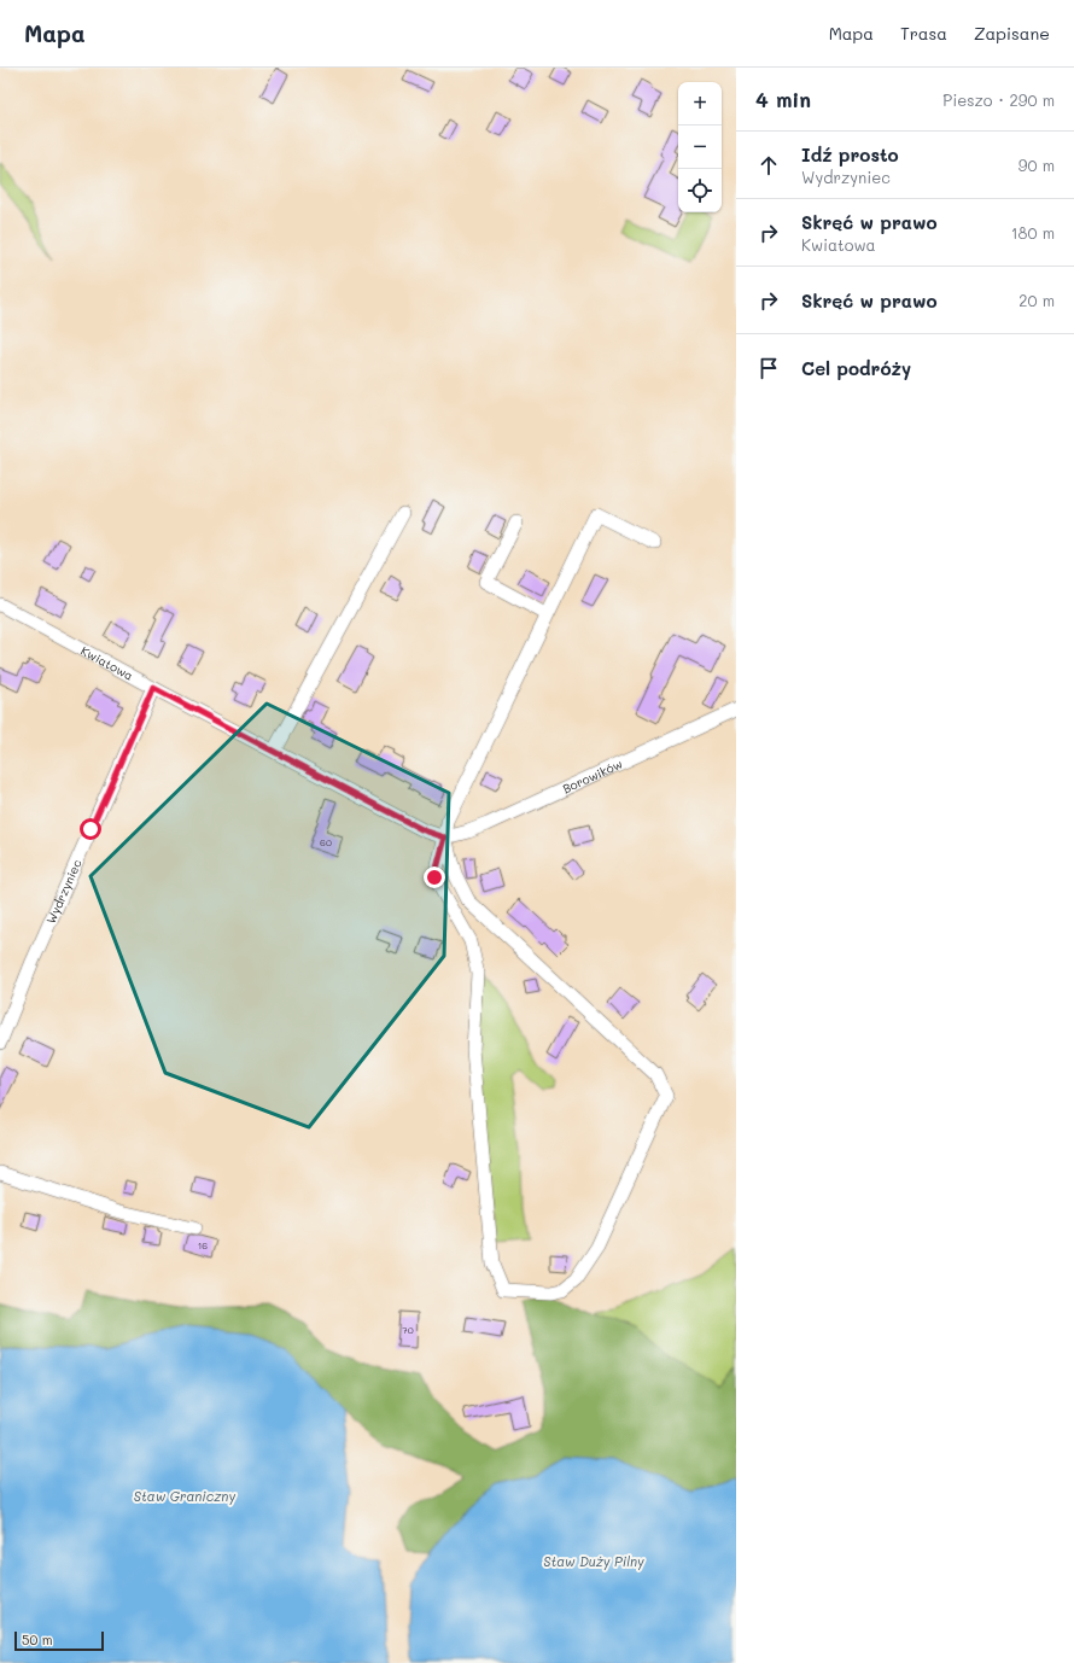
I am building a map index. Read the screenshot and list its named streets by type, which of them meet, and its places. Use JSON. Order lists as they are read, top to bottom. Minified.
{"streets":{"street":["Kwiatowa","Borowików","Wydrzyniec"]},"crossings":[["Kwiatowa","Borowików"],["Kwiatowa","Wydrzyniec"]],"water":["Staw Graniczny","Staw Duży Pilny"],"house_numbers":["60","16","70"],"scale_bar":"50 m","page":{"header":"Mapa","nav":["Mapa","Trasa","Zapisane"],"heading":["4 min","Pieszo · 290 m"],"map_buttons":["+","−"],"list":[["Idź prosto","Wydrzyniec","90 m"],["Skręć w prawo","Kwiatowa","180 m"],["Skręć w prawo","20 m"],"Cel podróży"],"scale":"50 m"}}
